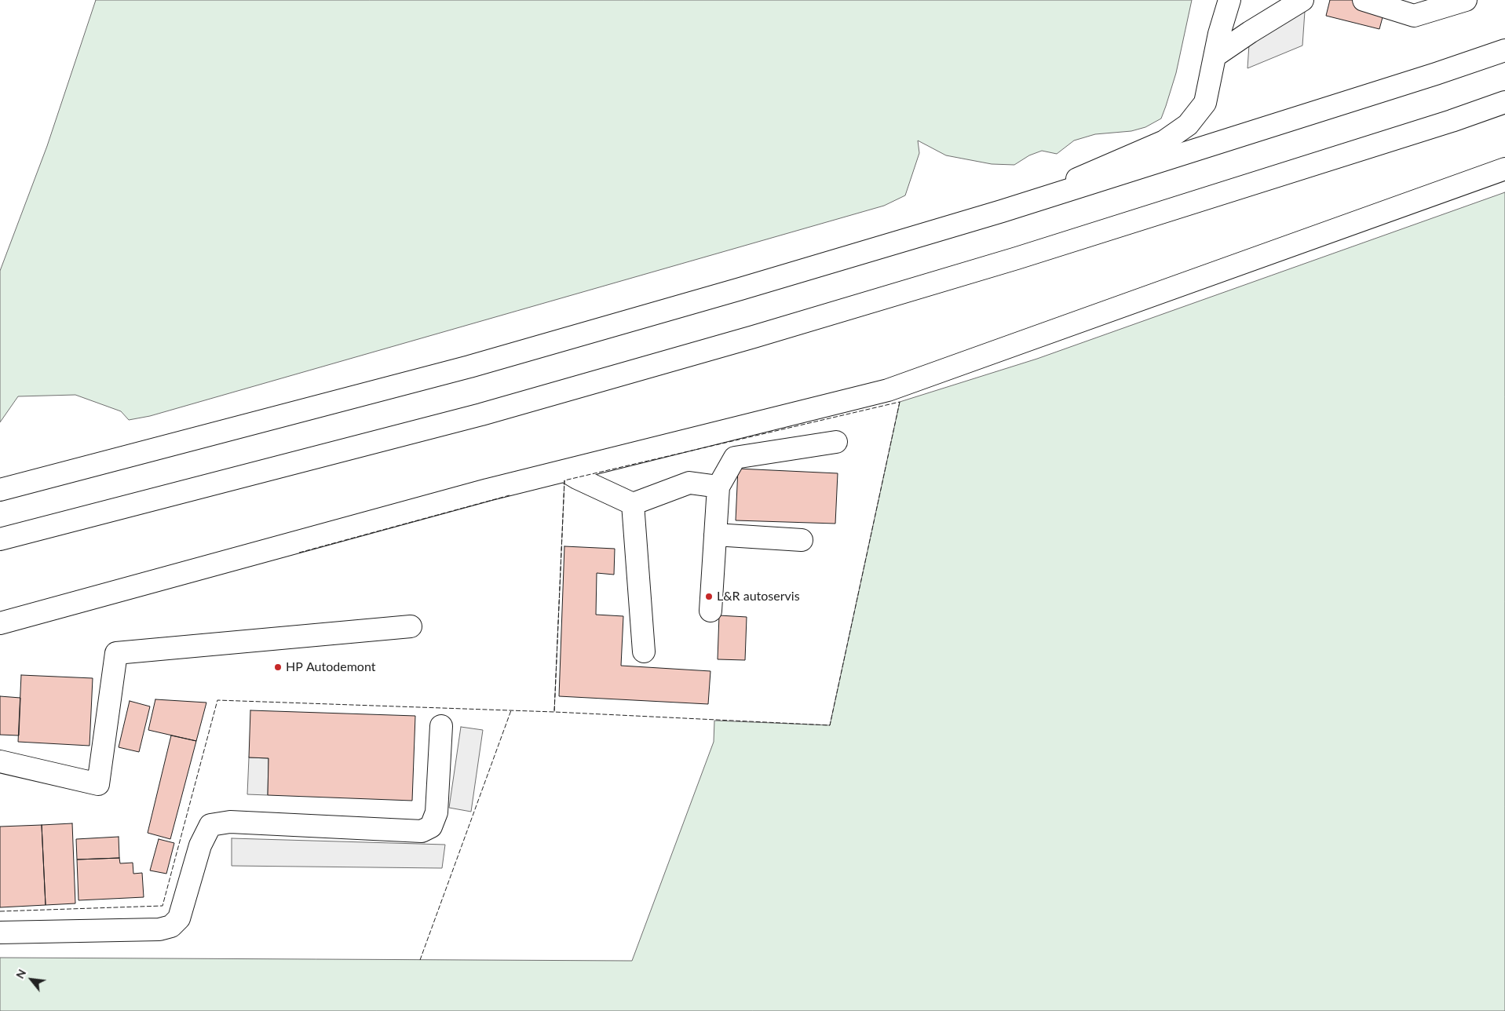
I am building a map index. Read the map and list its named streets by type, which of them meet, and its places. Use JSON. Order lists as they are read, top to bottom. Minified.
{"places":["L&R autoservis","HP Autodemont"],"north":"top left"}
